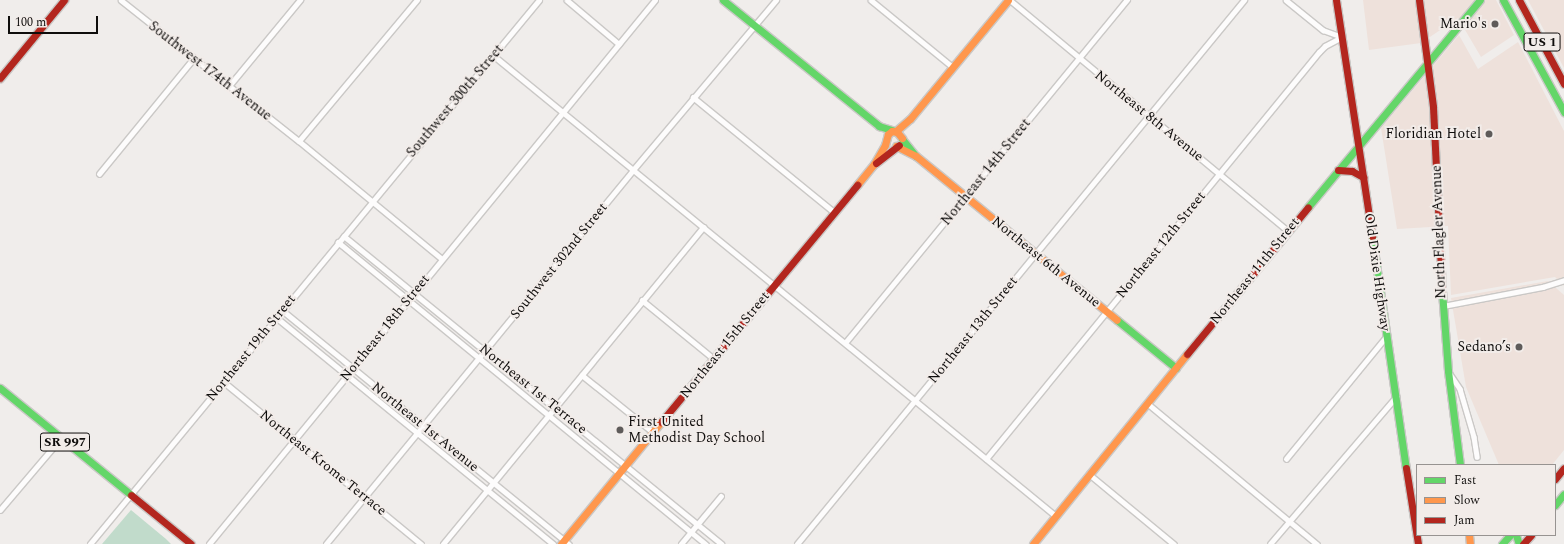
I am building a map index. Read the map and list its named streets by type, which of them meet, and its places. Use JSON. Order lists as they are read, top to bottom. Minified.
{"streets":{"main road":["US 1","North Flagler Avenue","Northeast 6th Avenue","Northeast 11th Street","Old Dixie Highway","Northeast 15th Street","SR 997"],"street":["Southwest 174th Avenue","Southwest 300th Street","Northeast 8th Avenue","Northeast 14th Street","Northeast 12th Street","Southwest 302nd Street","Northeast 18th Street","Northeast 13th Street","Northeast 19th Street","Northeast 1st Terrace","Northeast 1st Avenue","Northeast Krome Terrace"]},"crossings":[["Southwest 174th Avenue","Southwest 300th Street"],["Southwest 174th Avenue","Northeast 18th Street"],["Southwest 174th Avenue","Northeast 19th Street"],["Southwest 300th Street","Northeast 19th Street"],["Northeast 8th Avenue","Northeast 14th Street"],["Northeast 8th Avenue","Northeast 12th Street"],["Northeast 8th Avenue","Northeast 11th Street"],["Northeast 8th Avenue","Northeast 13th Street"],["Northeast 14th Street","Northeast 6th Avenue"],["North Flagler Avenue","Northeast 11th Street"],["Northeast 12th Street","Northeast 6th Avenue"],["Northeast 12th Street","Old Dixie Highway"],["Southwest 302nd Street","Northeast 1st Terrace"],["Southwest 302nd Street","Northeast 1st Avenue"],["Southwest 302nd Street","Northeast Krome Terrace"],["Northeast 6th Avenue","Northeast 11th Street"],["Northeast 6th Avenue","Northeast 13th Street"],["Northeast 6th Avenue","Northeast 15th Street"],["Northeast 11th Street","Old Dixie Highway"],["Northeast 18th Street","Northeast 1st Terrace"],["Northeast 18th Street","Northeast 1st Avenue"],["Northeast 18th Street","Northeast Krome Terrace"],["Northeast 15th Street","Northeast 1st Terrace"],["Northeast 15th Street","Northeast 1st Avenue"],["Northeast 19th Street","Northeast 1st Terrace"],["Northeast 19th Street","Northeast 1st Avenue"],["Northeast 19th Street","SR 997"],["Northeast 19th Street","Northeast Krome Terrace"]],"places":["Mario's","Floridian Hotel","Sedano’s","First United Methodist Day School"],"legend":["Fast","Slow","Jam"],"scale_bar":"100 m"}
